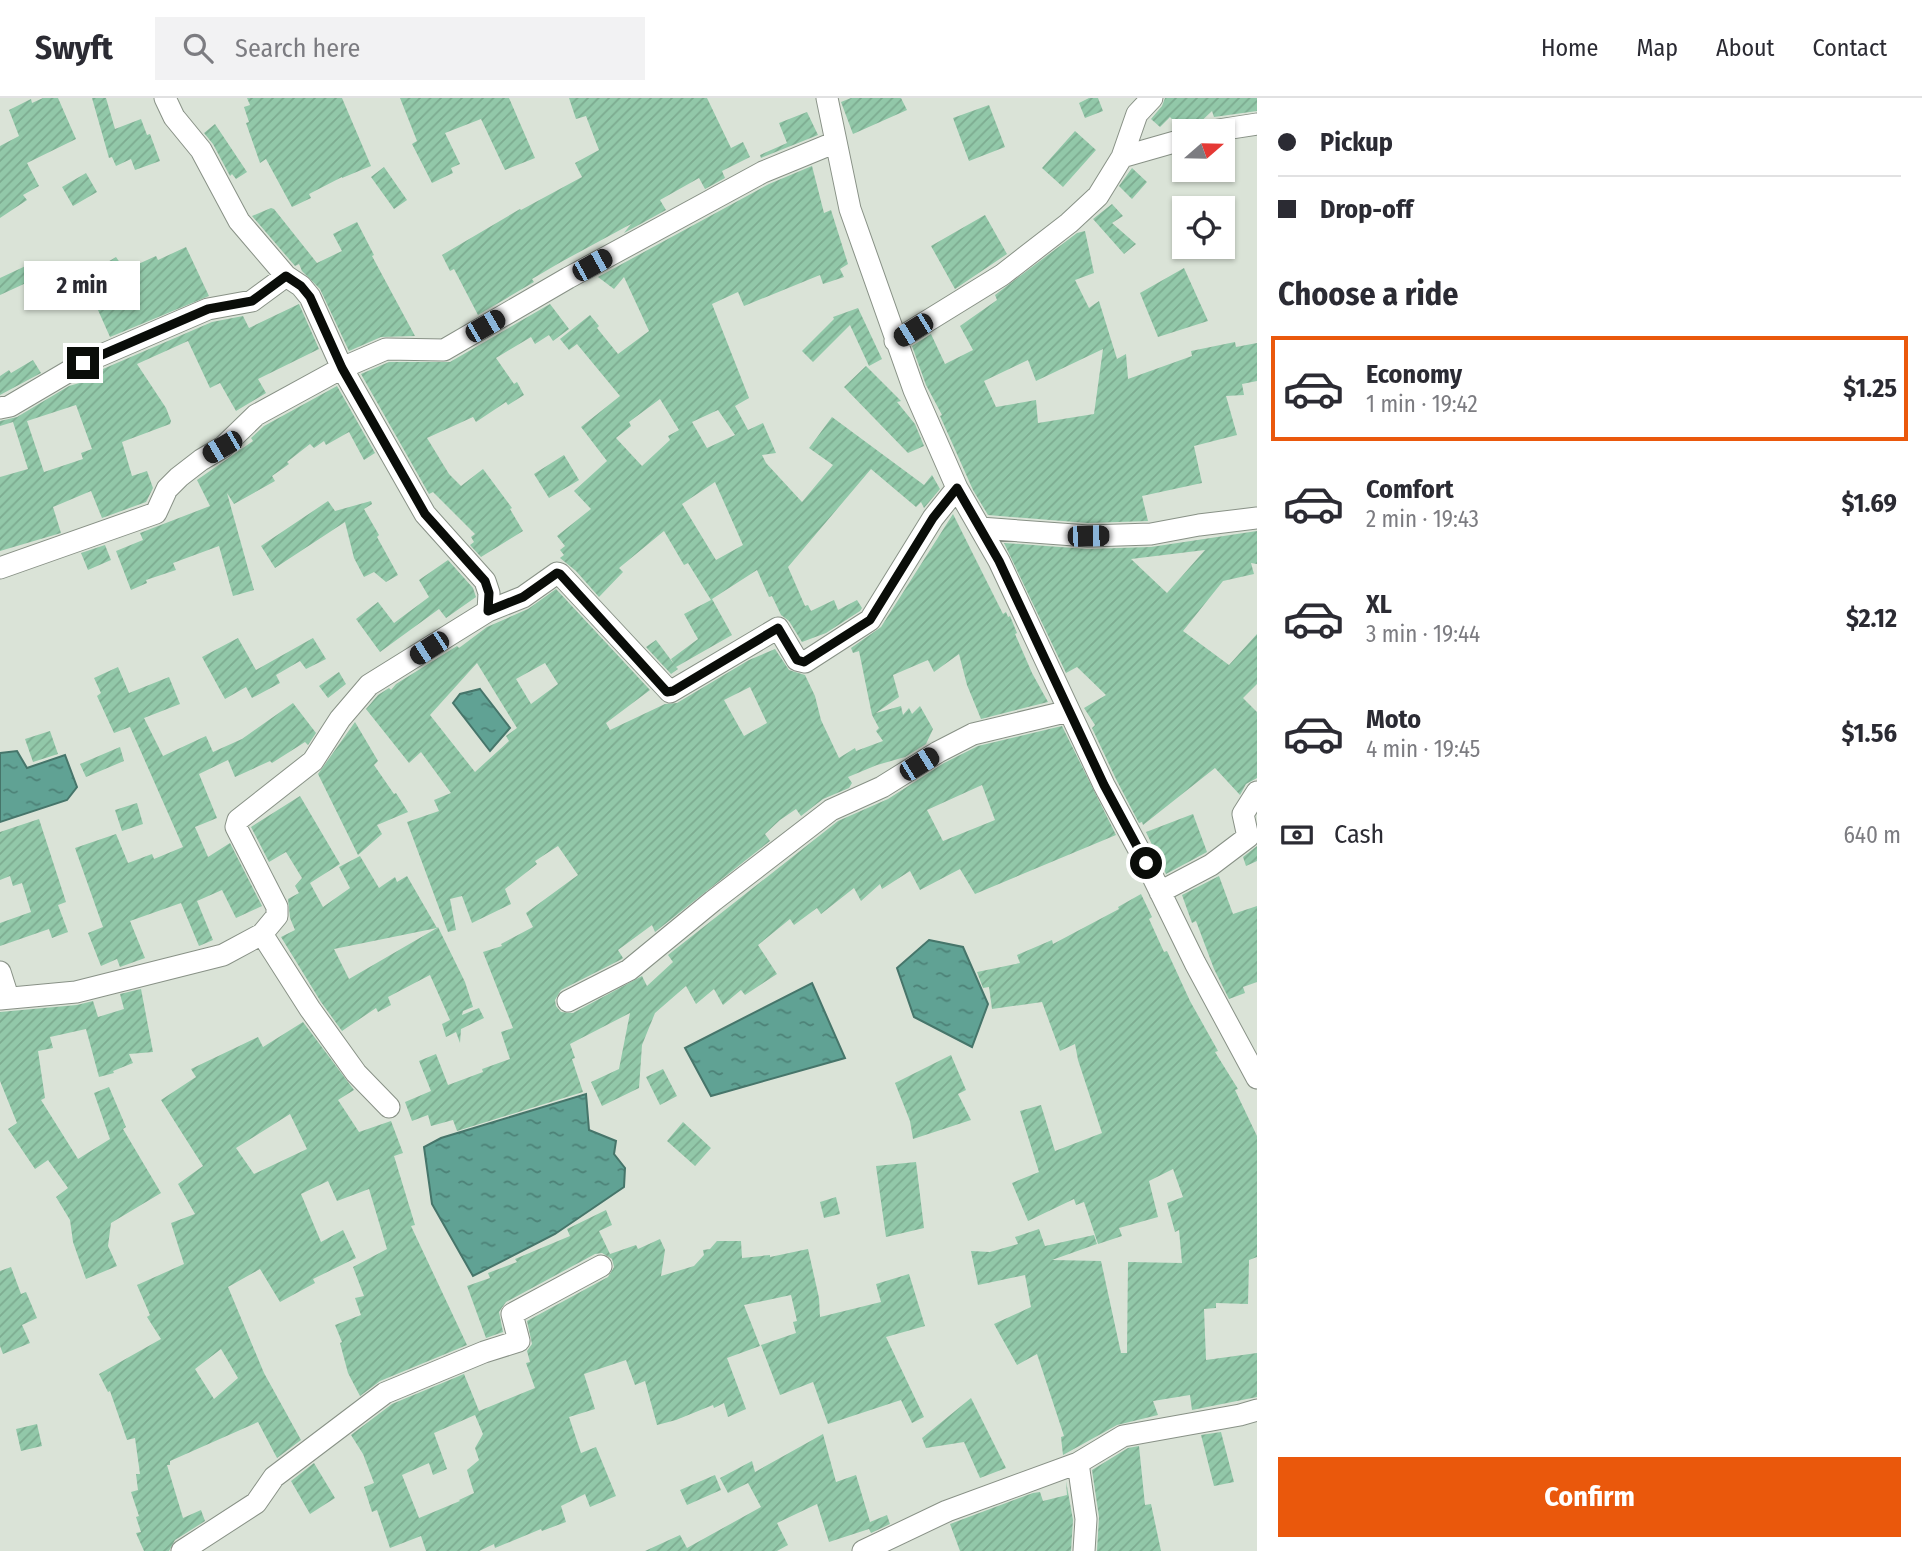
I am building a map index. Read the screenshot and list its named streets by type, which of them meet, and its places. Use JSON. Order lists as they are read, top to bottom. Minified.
{"north":"right","page":{"header":"Swyft","search":"Search here","nav":["Home","Map","About","Contact"],"banner":["Pickup","Drop-off"],"heading":"Choose a ride","bubble":"2 min","list":[{"name":"Economy","note":"1 min · 19:42","value":"$1.25"},{"name":"Comfort","note":"2 min · 19:43","value":"$1.69"},{"name":"XL","note":"3 min · 19:44","value":"$2.12"},{"name":"Moto","note":"4 min · 19:45","value":"$1.56"}],"pay":["Cash","640 m"],"buttons":"Confirm"}}
